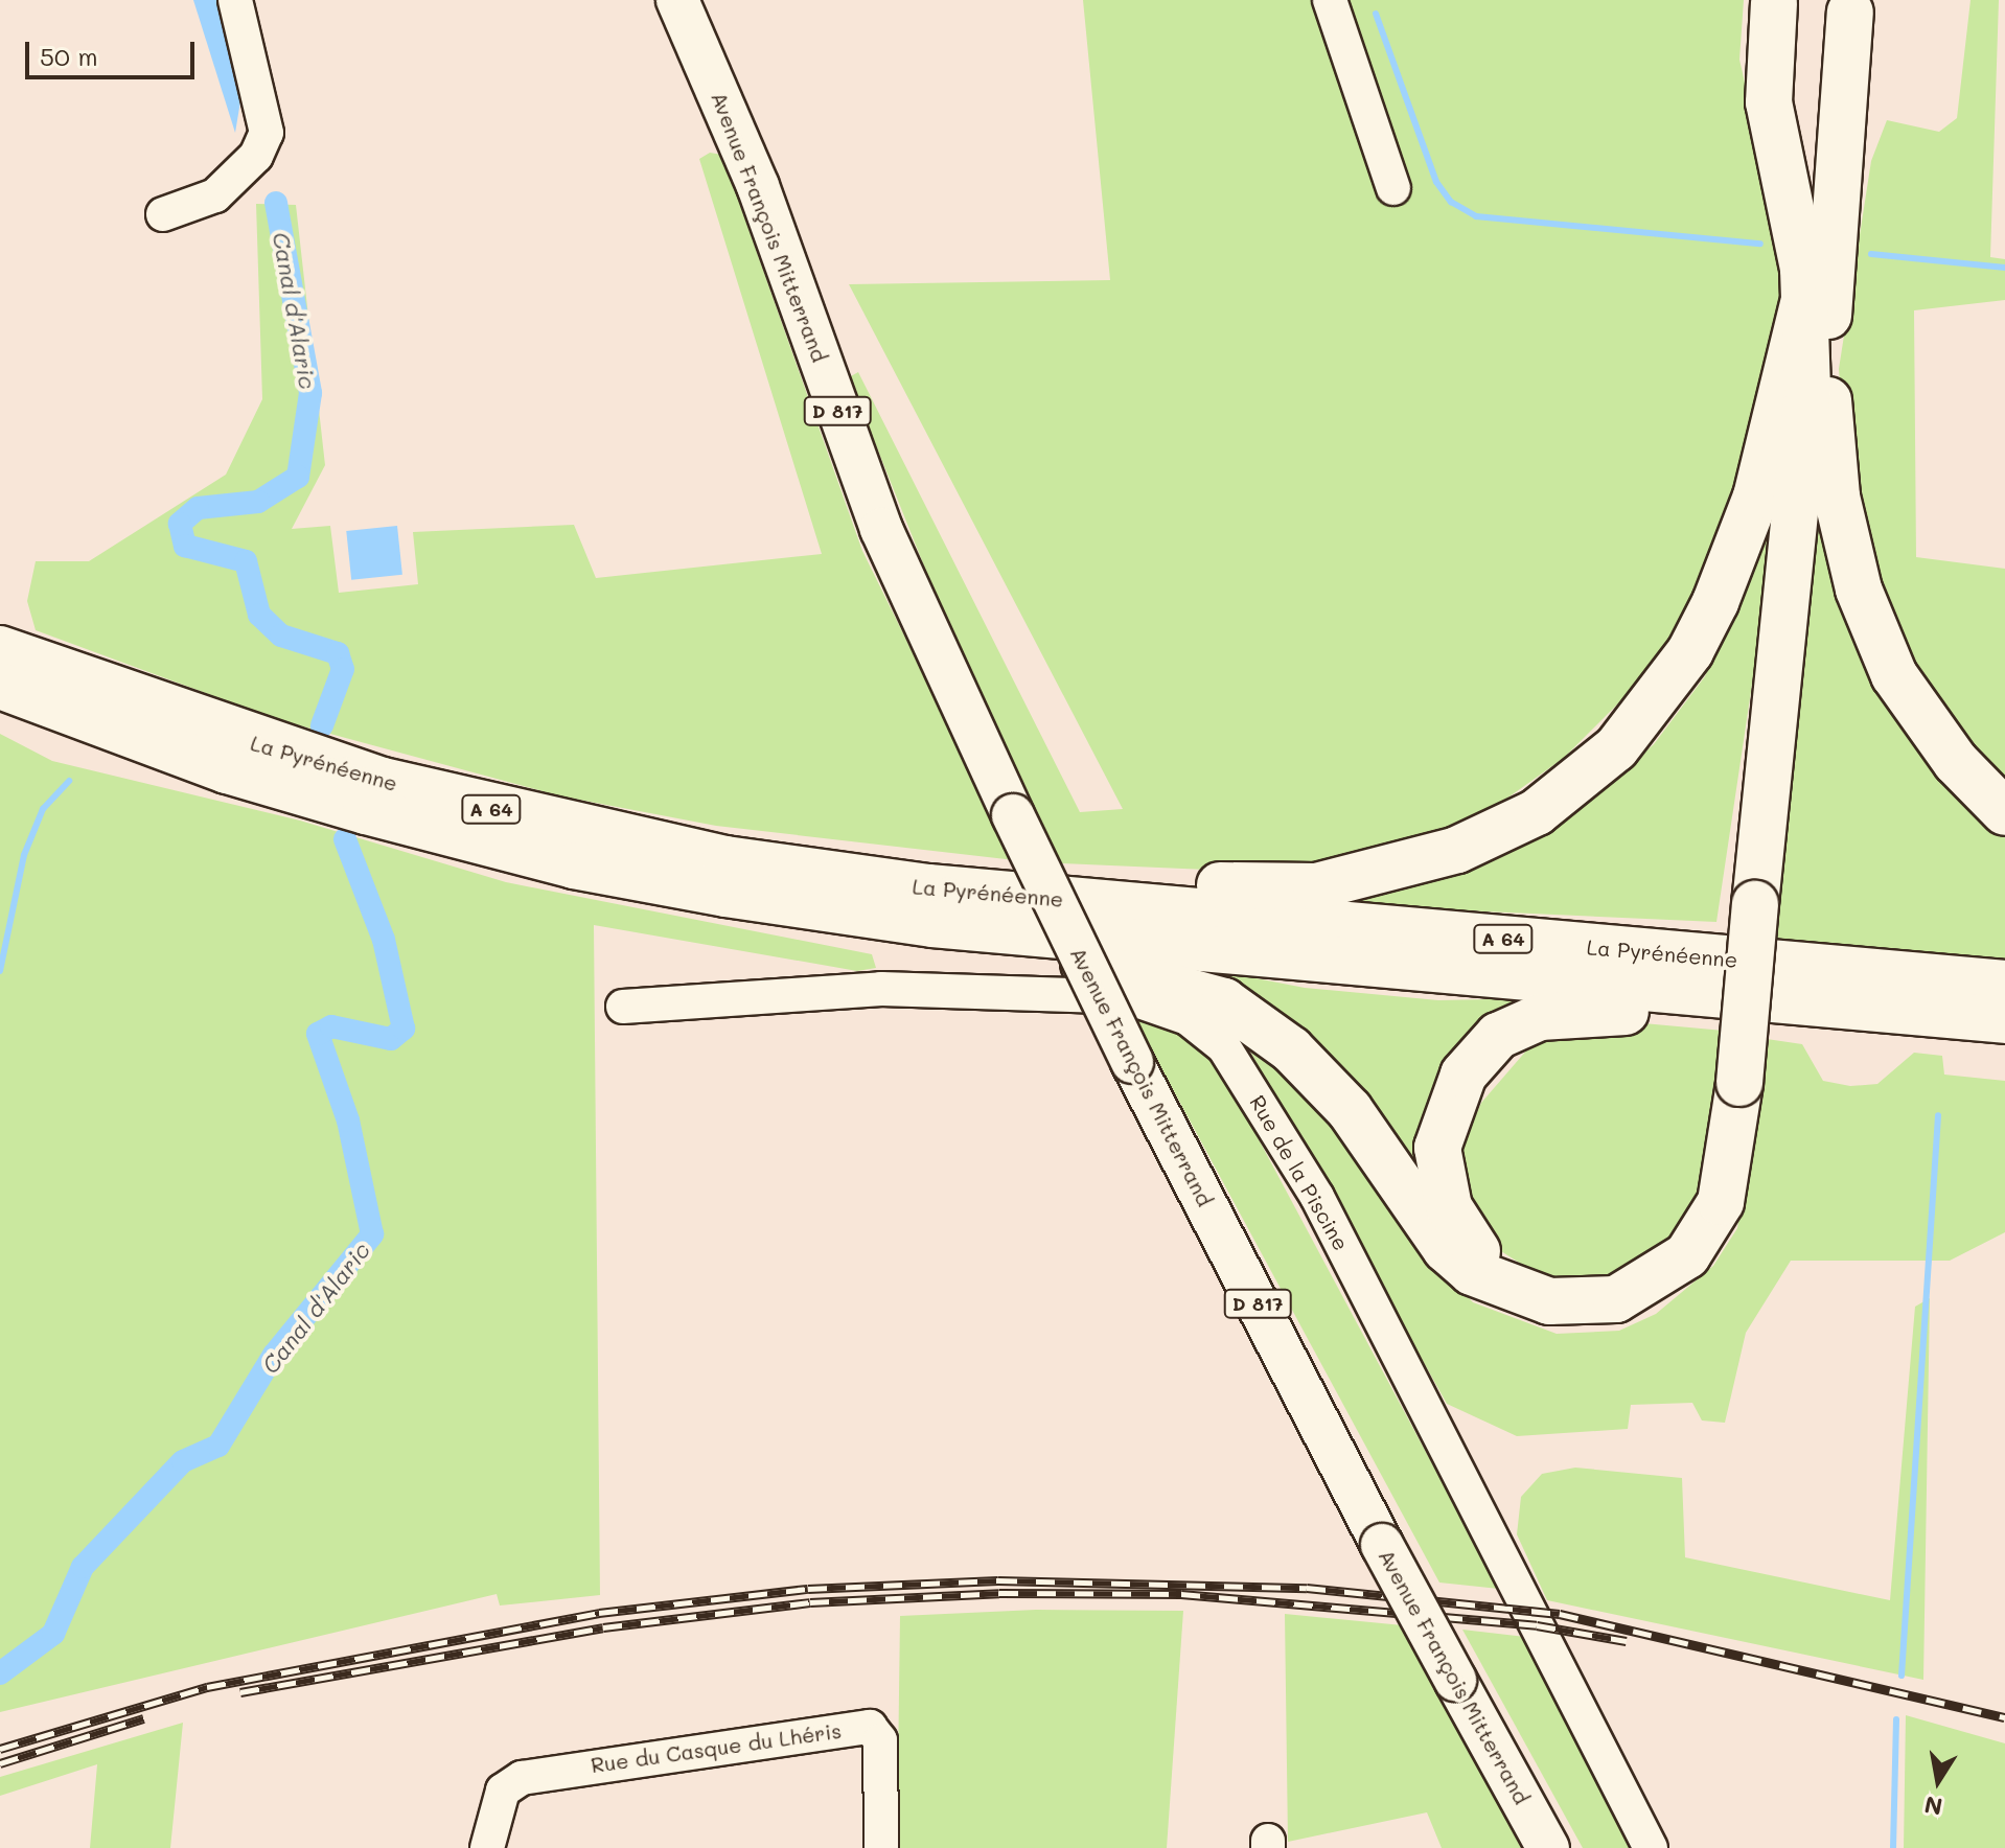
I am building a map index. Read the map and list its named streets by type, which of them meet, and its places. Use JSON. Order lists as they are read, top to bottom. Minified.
{"streets":{"highway":["La Pyrénéenne","A 64"],"main road":["Avenue François Mitterrand","D 817"],"street":["Rue de la Piscine","Rue du Casque du Lhéris"]},"water":["Canal d'Alaric"],"scale_bar":"50 m","north":"bottom"}
